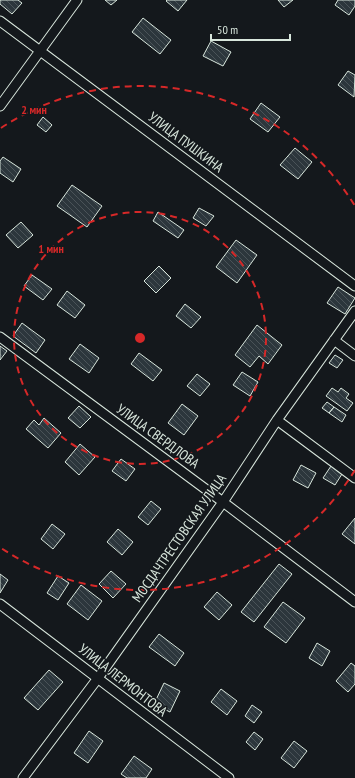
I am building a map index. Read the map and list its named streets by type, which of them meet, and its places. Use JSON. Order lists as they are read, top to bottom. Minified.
{"streets":{"street":["УЛИЦА ПУШКИНА","УЛИЦА СВЕРДЛОВА","МОСДАЧТРЕСТОВСКАЯ УЛИЦА","УЛИЦА ЛЕРМОНТОВА"]},"crossings":[["УЛИЦА СВЕРДЛОВА","МОСДАЧТРЕСТОВСКАЯ УЛИЦА"],["МОСДАЧТРЕСТОВСКАЯ УЛИЦА","УЛИЦА ЛЕРМОНТОВА"]],"scale_bar":"50 m","rings":["2 мин","1 мин"]}
